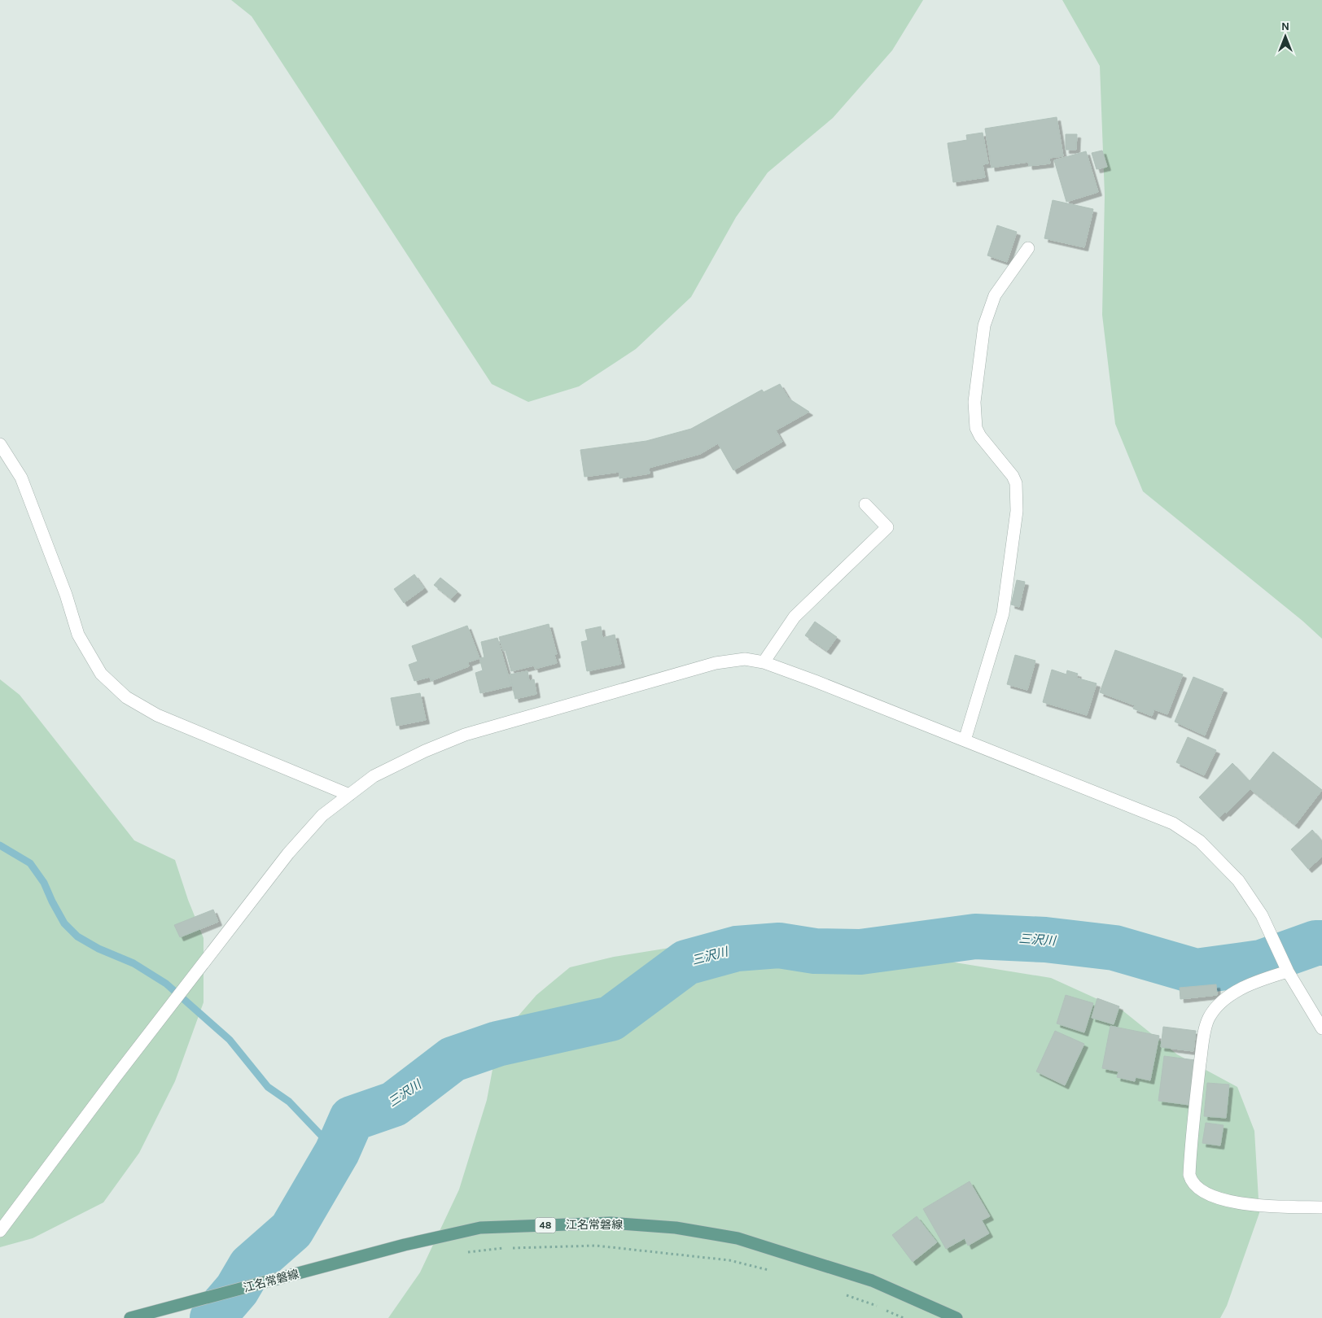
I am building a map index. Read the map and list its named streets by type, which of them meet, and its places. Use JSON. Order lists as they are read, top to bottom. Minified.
{"streets":{"main road":["江名常磐線","48"]},"water":["三沢川"],"north":"top"}
